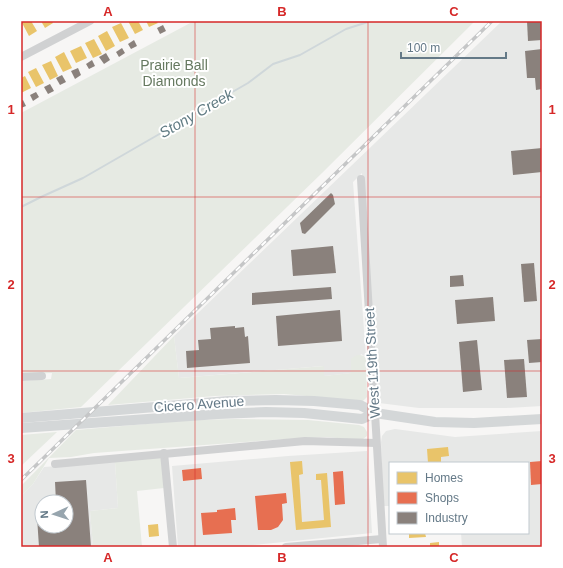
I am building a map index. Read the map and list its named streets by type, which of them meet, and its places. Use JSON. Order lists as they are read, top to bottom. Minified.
{"streets":{"main road":["Cicero Avenue"],"street":["West 119th Street"]},"crossings":[["West 119th Street","Cicero Avenue"]],"water":["Stony Creek"],"parks":["Prairie Ball Diamonds"],"legend":["Homes","Shops","Industry"],"scale_bar":"100 m","north":"left","grid":{"columns":["A","B","C"],"rows":["1","2","3"]}}
